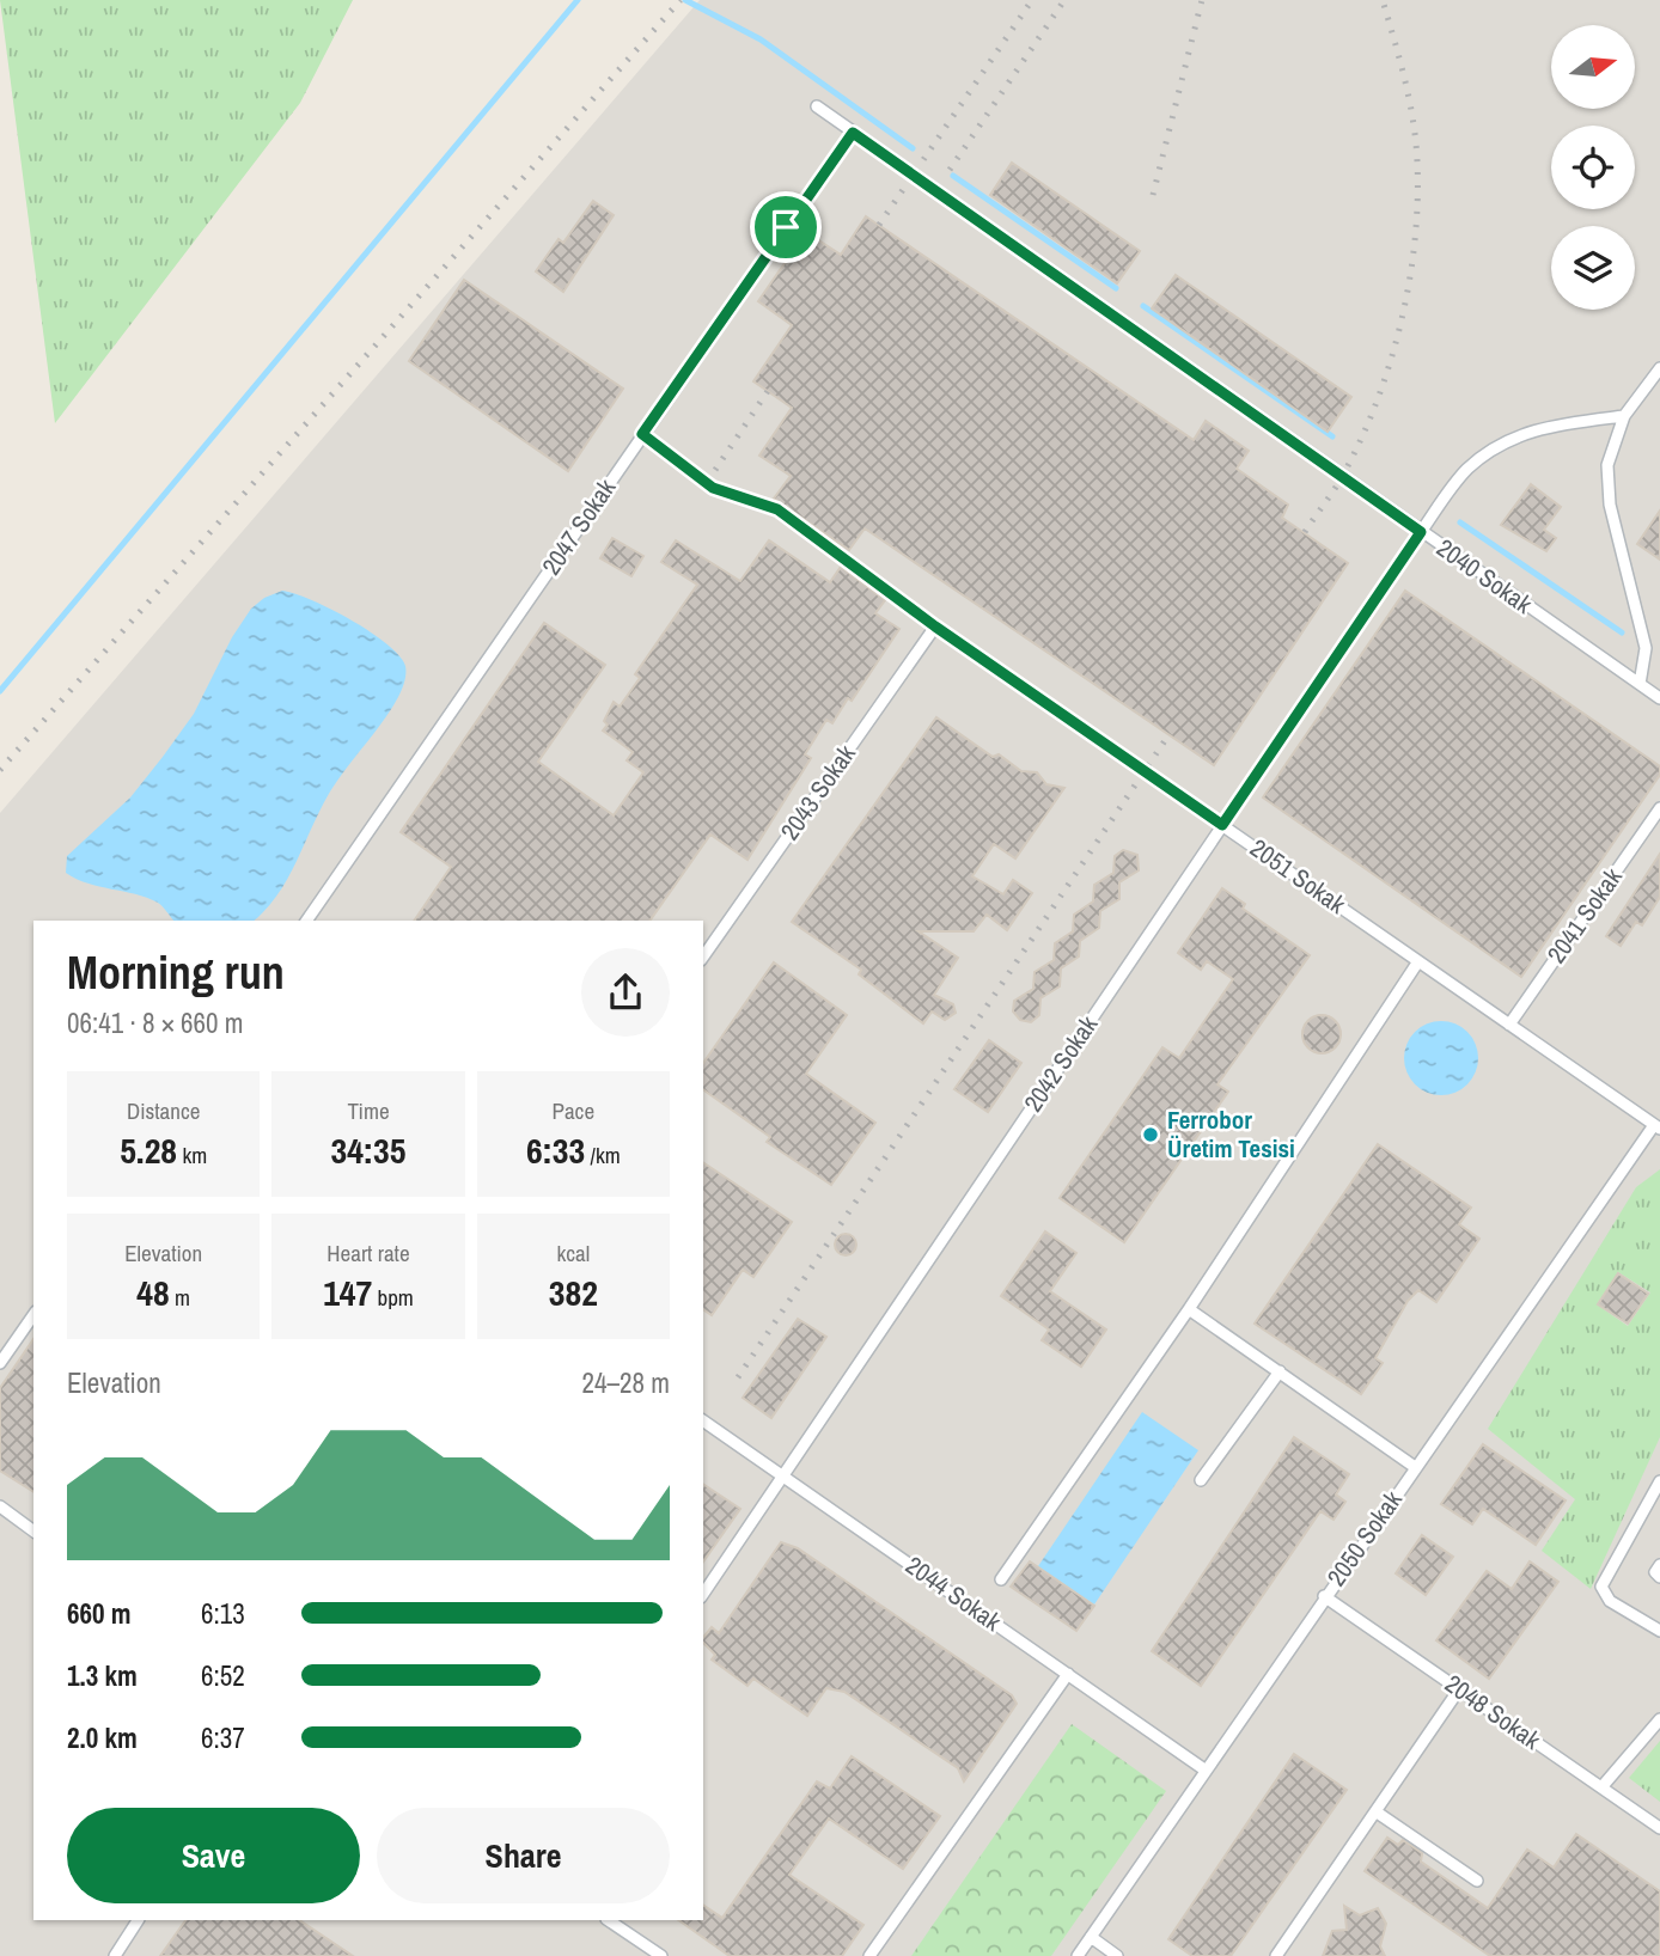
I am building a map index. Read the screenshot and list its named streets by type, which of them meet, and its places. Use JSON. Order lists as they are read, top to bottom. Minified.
{"streets":{"lane":["2047 Sokak","2040 Sokak","2043 Sokak","2051 Sokak","2041 Sokak","2042 Sokak","2050 Sokak","2044 Sokak","2048 Sokak"]},"crossings":[["2047 Sokak","2040 Sokak"],["2047 Sokak","2051 Sokak"],["2040 Sokak","2042 Sokak"],["2043 Sokak","2051 Sokak"],["2051 Sokak","2041 Sokak"],["2051 Sokak","2042 Sokak"],["2051 Sokak","2050 Sokak"],["2042 Sokak","2044 Sokak"],["2050 Sokak","2044 Sokak"],["2050 Sokak","2048 Sokak"]],"places":["Ferrobor Üretim Tesisi"],"north":"right","page":{"heading":["Morning run","06:41 · 8 × 660 m"],"stats":[["Distance","5.28 km"],["Time","34:35"],["Pace","6:33 /km"],["Elevation","48 m"],["Heart rate","147 bpm"],["kcal","382"]],"chart":["Elevation","24–28 m"],"list":[{"name":"660 m","note":"6:13"},{"name":"1.3 km","note":"6:52"},{"name":"2.0 km","note":"6:37"}],"buttons":["Save","Share"]}}
